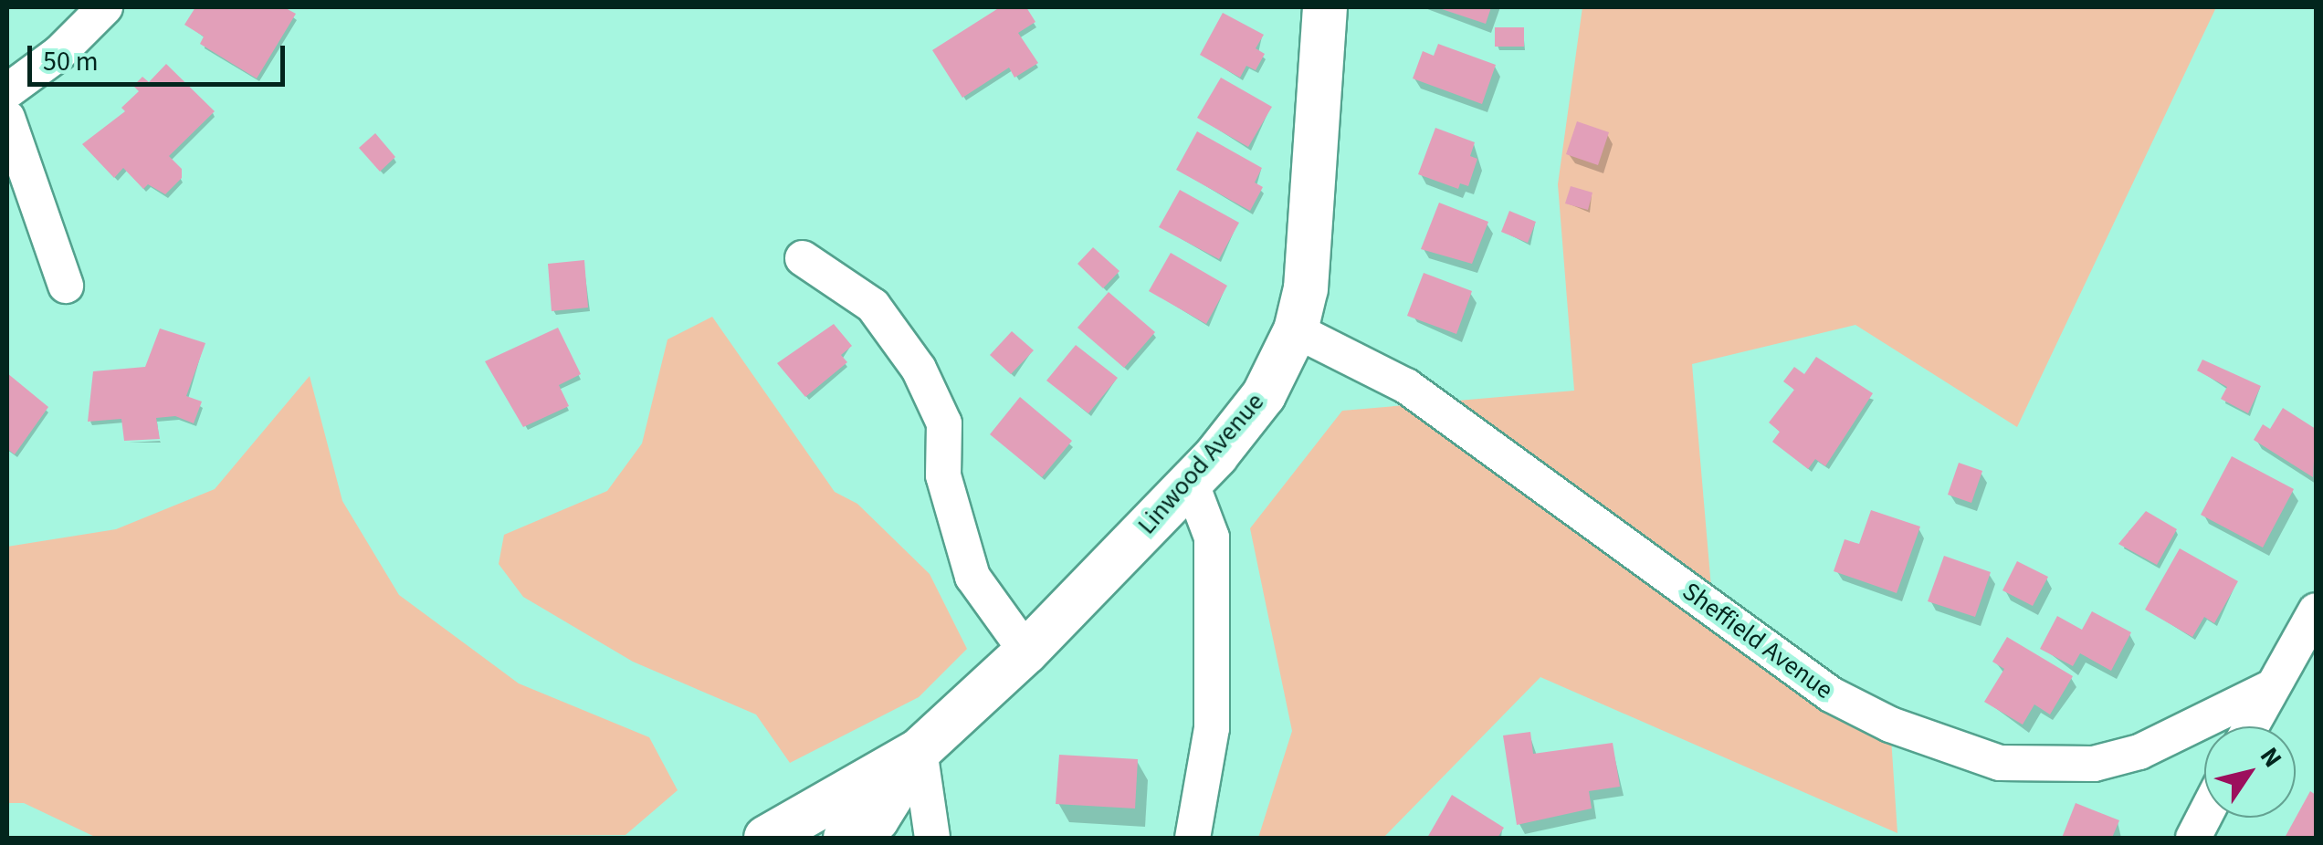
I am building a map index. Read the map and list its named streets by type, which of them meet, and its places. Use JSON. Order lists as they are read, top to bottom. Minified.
{"streets":{"main road":["Linwood Avenue"],"street":["Sheffield Avenue"]},"crossings":[["Linwood Avenue","Sheffield Avenue"]],"scale_bar":"50 m","north":"top right"}
